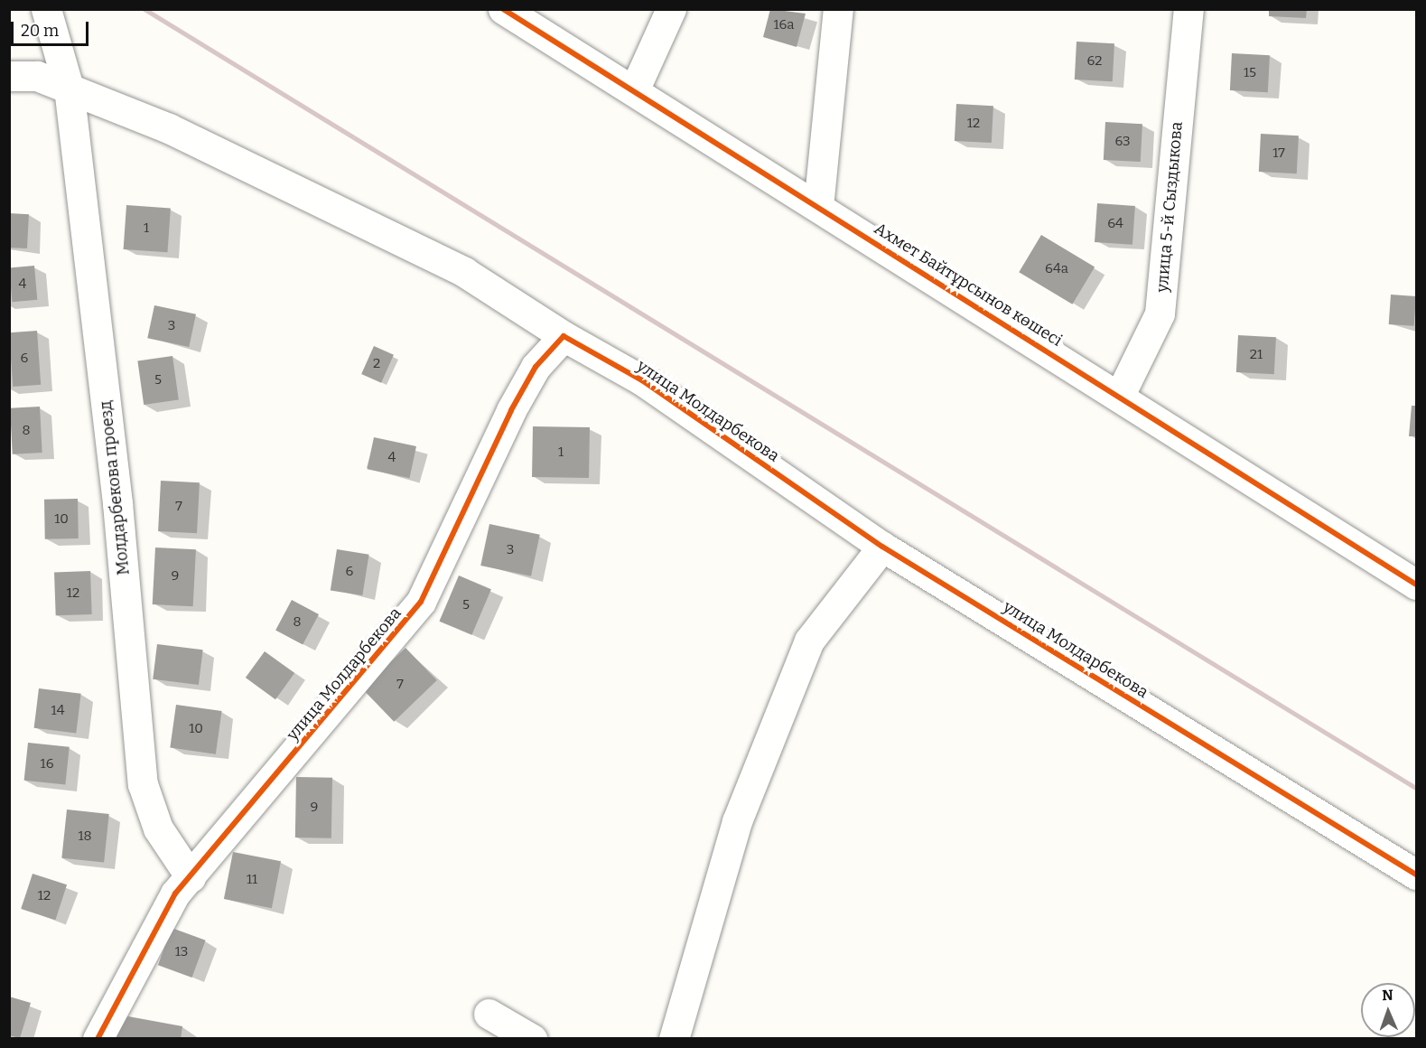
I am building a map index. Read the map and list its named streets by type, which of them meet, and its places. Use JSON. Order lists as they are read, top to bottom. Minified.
{"streets":{"street":["улица 5-й Сыздыкова","Ахмет Байтұрсынов көшесі","улица Молдарбекова","Молдарбекова проезд"]},"crossings":[["улица 5-й Сыздыкова","Ахмет Байтұрсынов көшесі"],["улица Молдарбекова","Молдарбекова проезд"]],"house_numbers":["16а","62","15","12","63","17","64","1","64а","4","3","21","6","2","5","8","1","4","7","10","3","6","9","12","5","8","7","14","10","16","9","18","11","12","13"],"scale_bar":"20 m","north":"top"}
